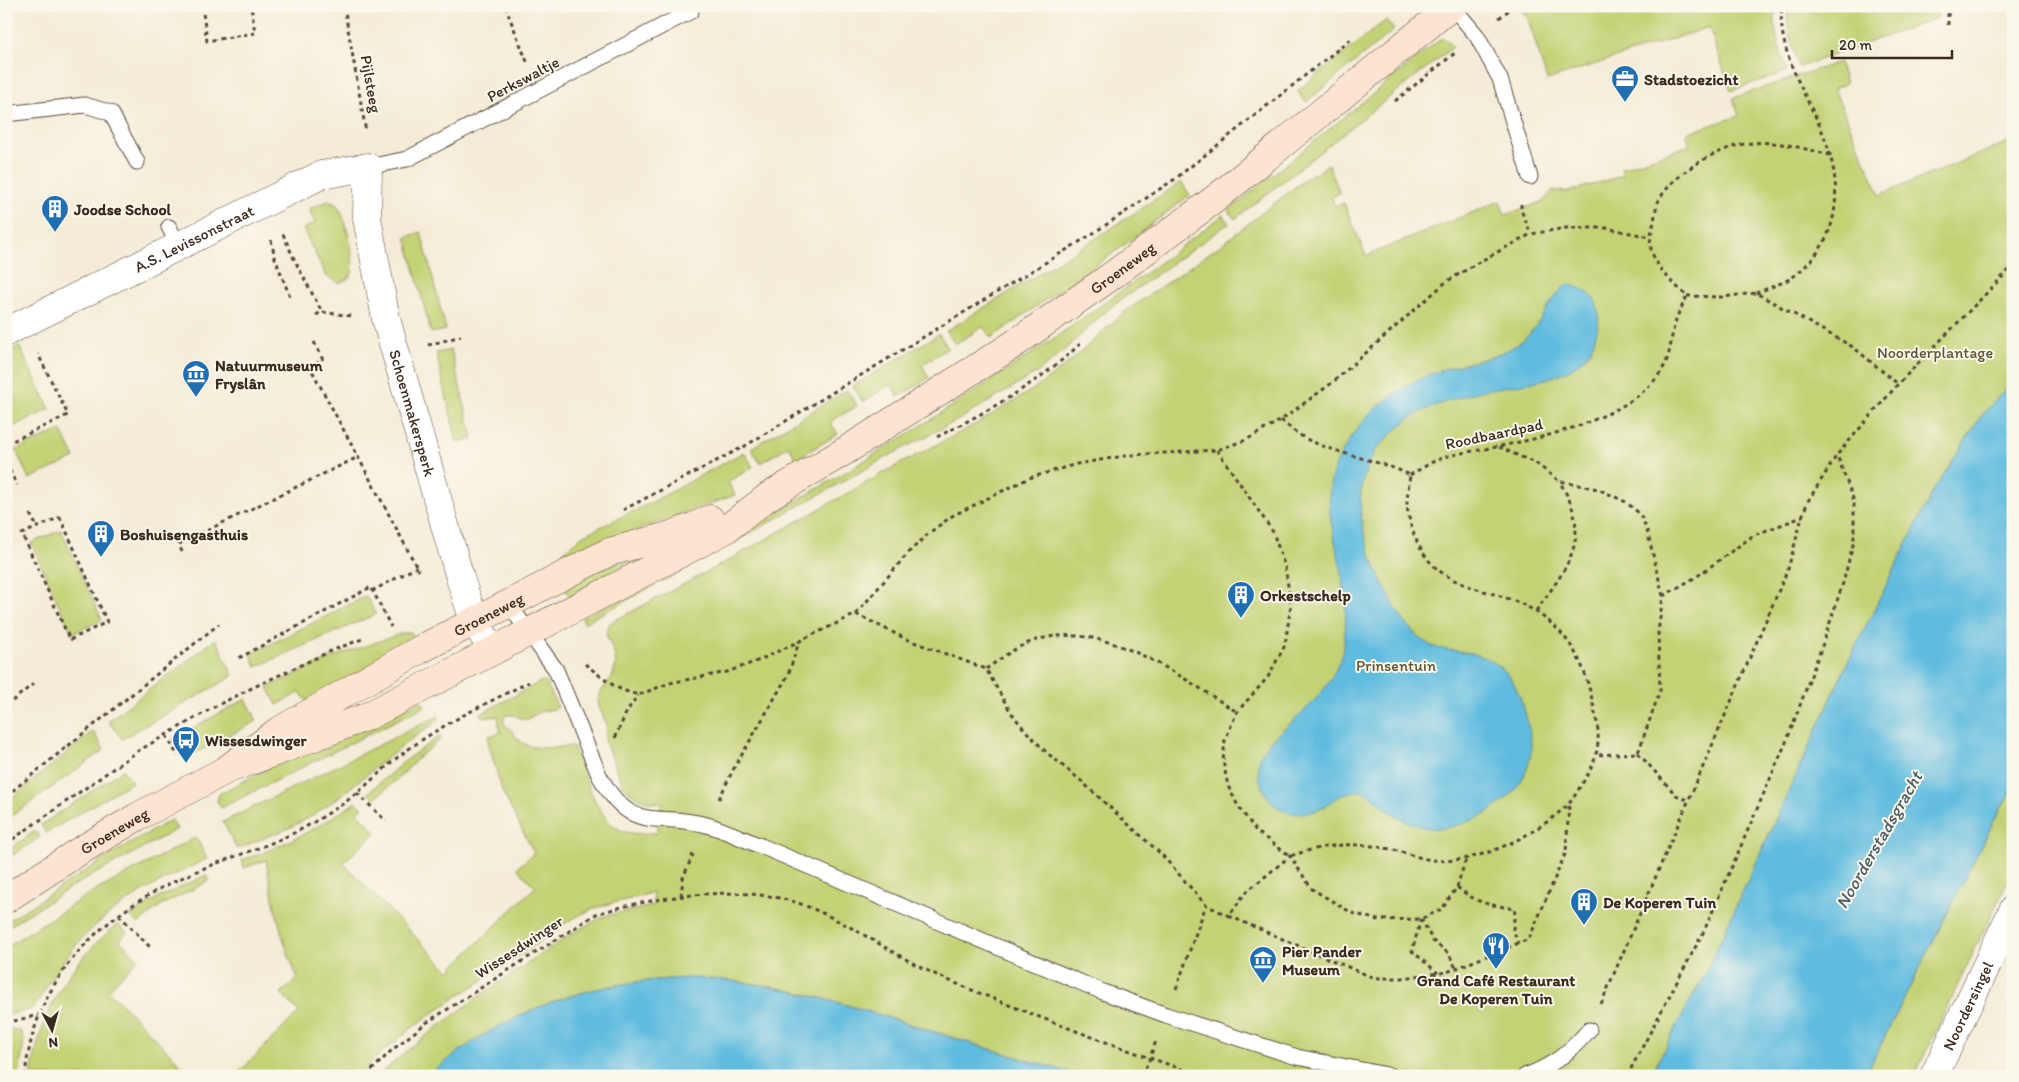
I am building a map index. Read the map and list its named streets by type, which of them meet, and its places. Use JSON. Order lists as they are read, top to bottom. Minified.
{"streets":{"main road":["Groeneweg"],"street":["A.S. Levissonstraat","Schoenmakersperk","Noordersingel"],"lane":["Perkswaltje"],"path":["Pijlsteeg","Roodbaardpad","Wissesdwinger"]},"crossings":[["Perkswaltje","Pijlsteeg"],["Perkswaltje","A.S. Levissonstraat"],["Perkswaltje","Schoenmakersperk"],["Pijlsteeg","A.S. Levissonstraat"],["Pijlsteeg","Schoenmakersperk"],["A.S. Levissonstraat","Schoenmakersperk"],["Groeneweg","Schoenmakersperk"]],"water":["Noorderstadsgracht"],"parks":["Noorderplantage","Prinsentuin"],"places":{"office":["Stadstoezicht"],"building":["Joodse School","Boshuisengasthuis","Orkestschelp","De Koperen Tuin"],"museum":["Natuurmuseum Fryslân","Pier Pander Museum"],"bus stop":["Wissesdwinger"],"restaurant":["Grand Café Restaurant De Koperen Tuin"]},"scale_bar":"20 m","north":"bottom"}
